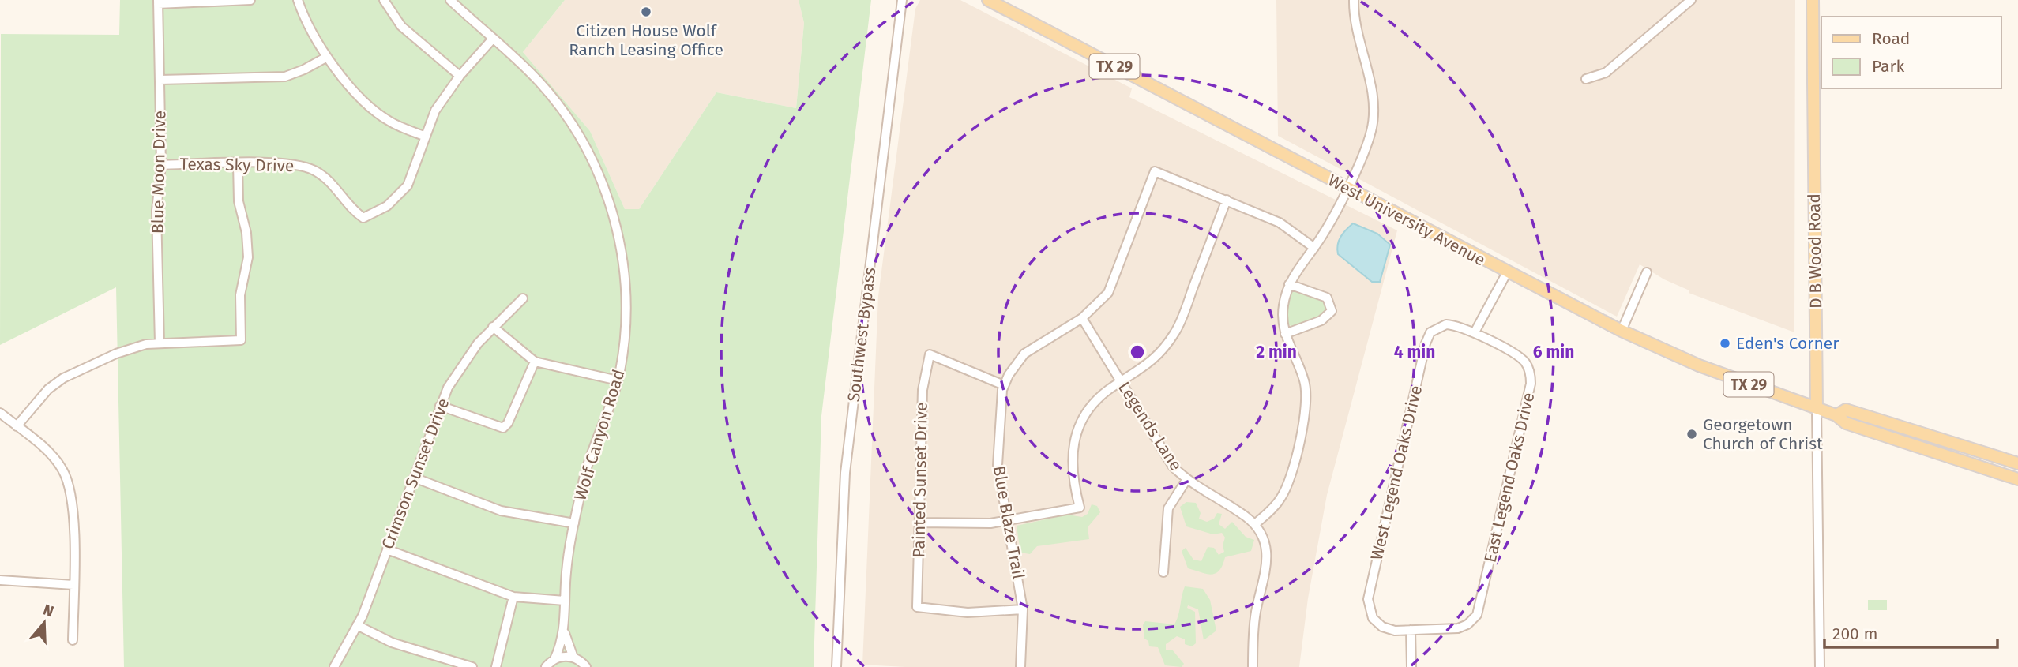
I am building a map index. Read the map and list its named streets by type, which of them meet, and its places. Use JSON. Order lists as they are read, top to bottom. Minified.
{"streets":{"main road":["TX 29","West University Avenue","D B Wood Road"],"street":["Texas Sky Drive","Blue Moon Drive","Southwest Bypass","Legends Lane","Wolf Canyon Road","West Legend Oaks Drive","Crimson Sunset Drive","East Legend Oaks Drive","Painted Sunset Drive","Blue Blaze Trail"]},"crossings":[["Texas Sky Drive","Blue Moon Drive"],["Texas Sky Drive","Wolf Canyon Road"],["West University Avenue","D B Wood Road"],["Legends Lane","Blue Blaze Trail"],["West Legend Oaks Drive","East Legend Oaks Drive"],["Painted Sunset Drive","Blue Blaze Trail"]],"places":["Citizen House Wolf Ranch Leasing Office","Eden's Corner","Georgetown Church of Christ"],"legend":["Road","Park"],"scale_bar":"200 m","north":"top","rings":["2 min","4 min","6 min"]}
